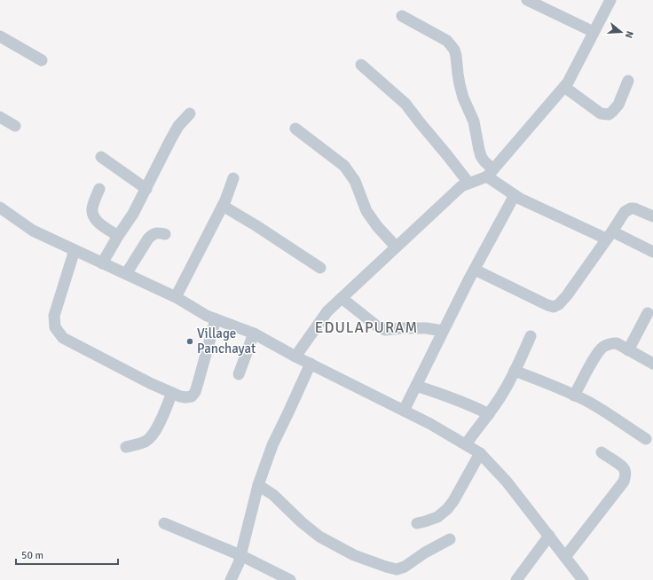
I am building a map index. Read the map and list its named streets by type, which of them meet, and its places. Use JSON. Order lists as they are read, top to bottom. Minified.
{"districts":["EDULAPURAM"],"places":["Village Panchayat"],"scale_bar":"50 m","north":"right"}
